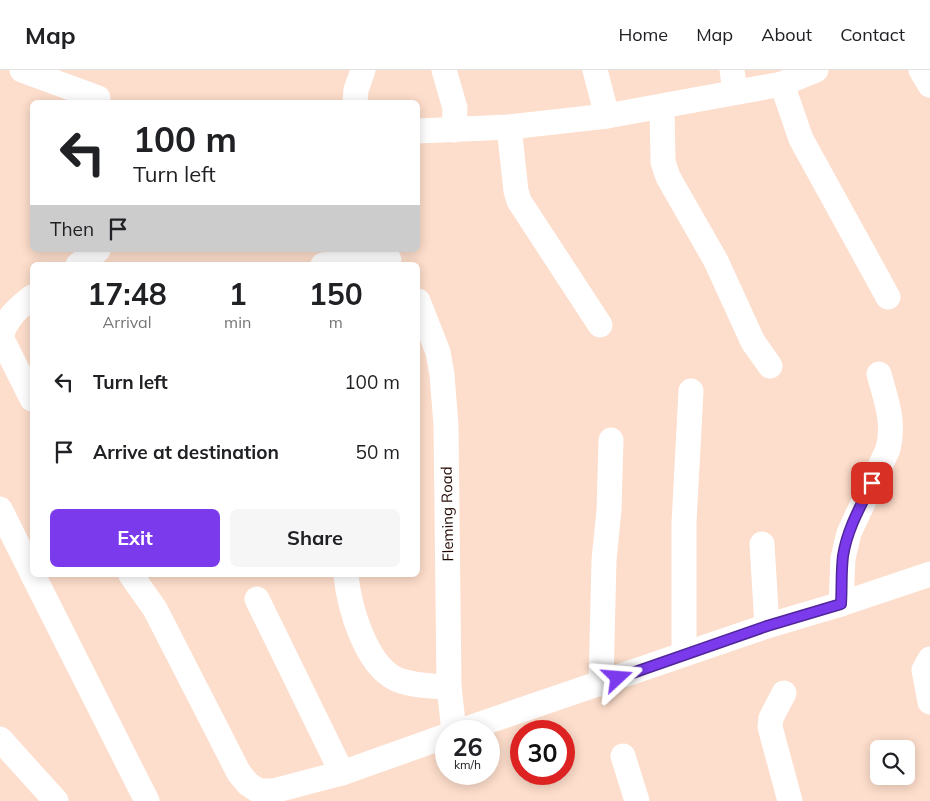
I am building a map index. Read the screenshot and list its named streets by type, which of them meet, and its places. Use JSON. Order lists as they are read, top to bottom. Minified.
{"streets":{"street":["Fleming Road"]},"page":{"header":"Map","nav":["Home","Map","About","Contact"],"turn":["100 m","Turn left"],"then":"Then","eta":["17:48","Arrival","1","min","150","m"],"list":[{"name":"Turn left","value":"100 m"},{"name":"Arrive at destination","value":"50 m"}],"buttons":["Exit","Share"],"speed":"26 km/h","limit":"30"}}
